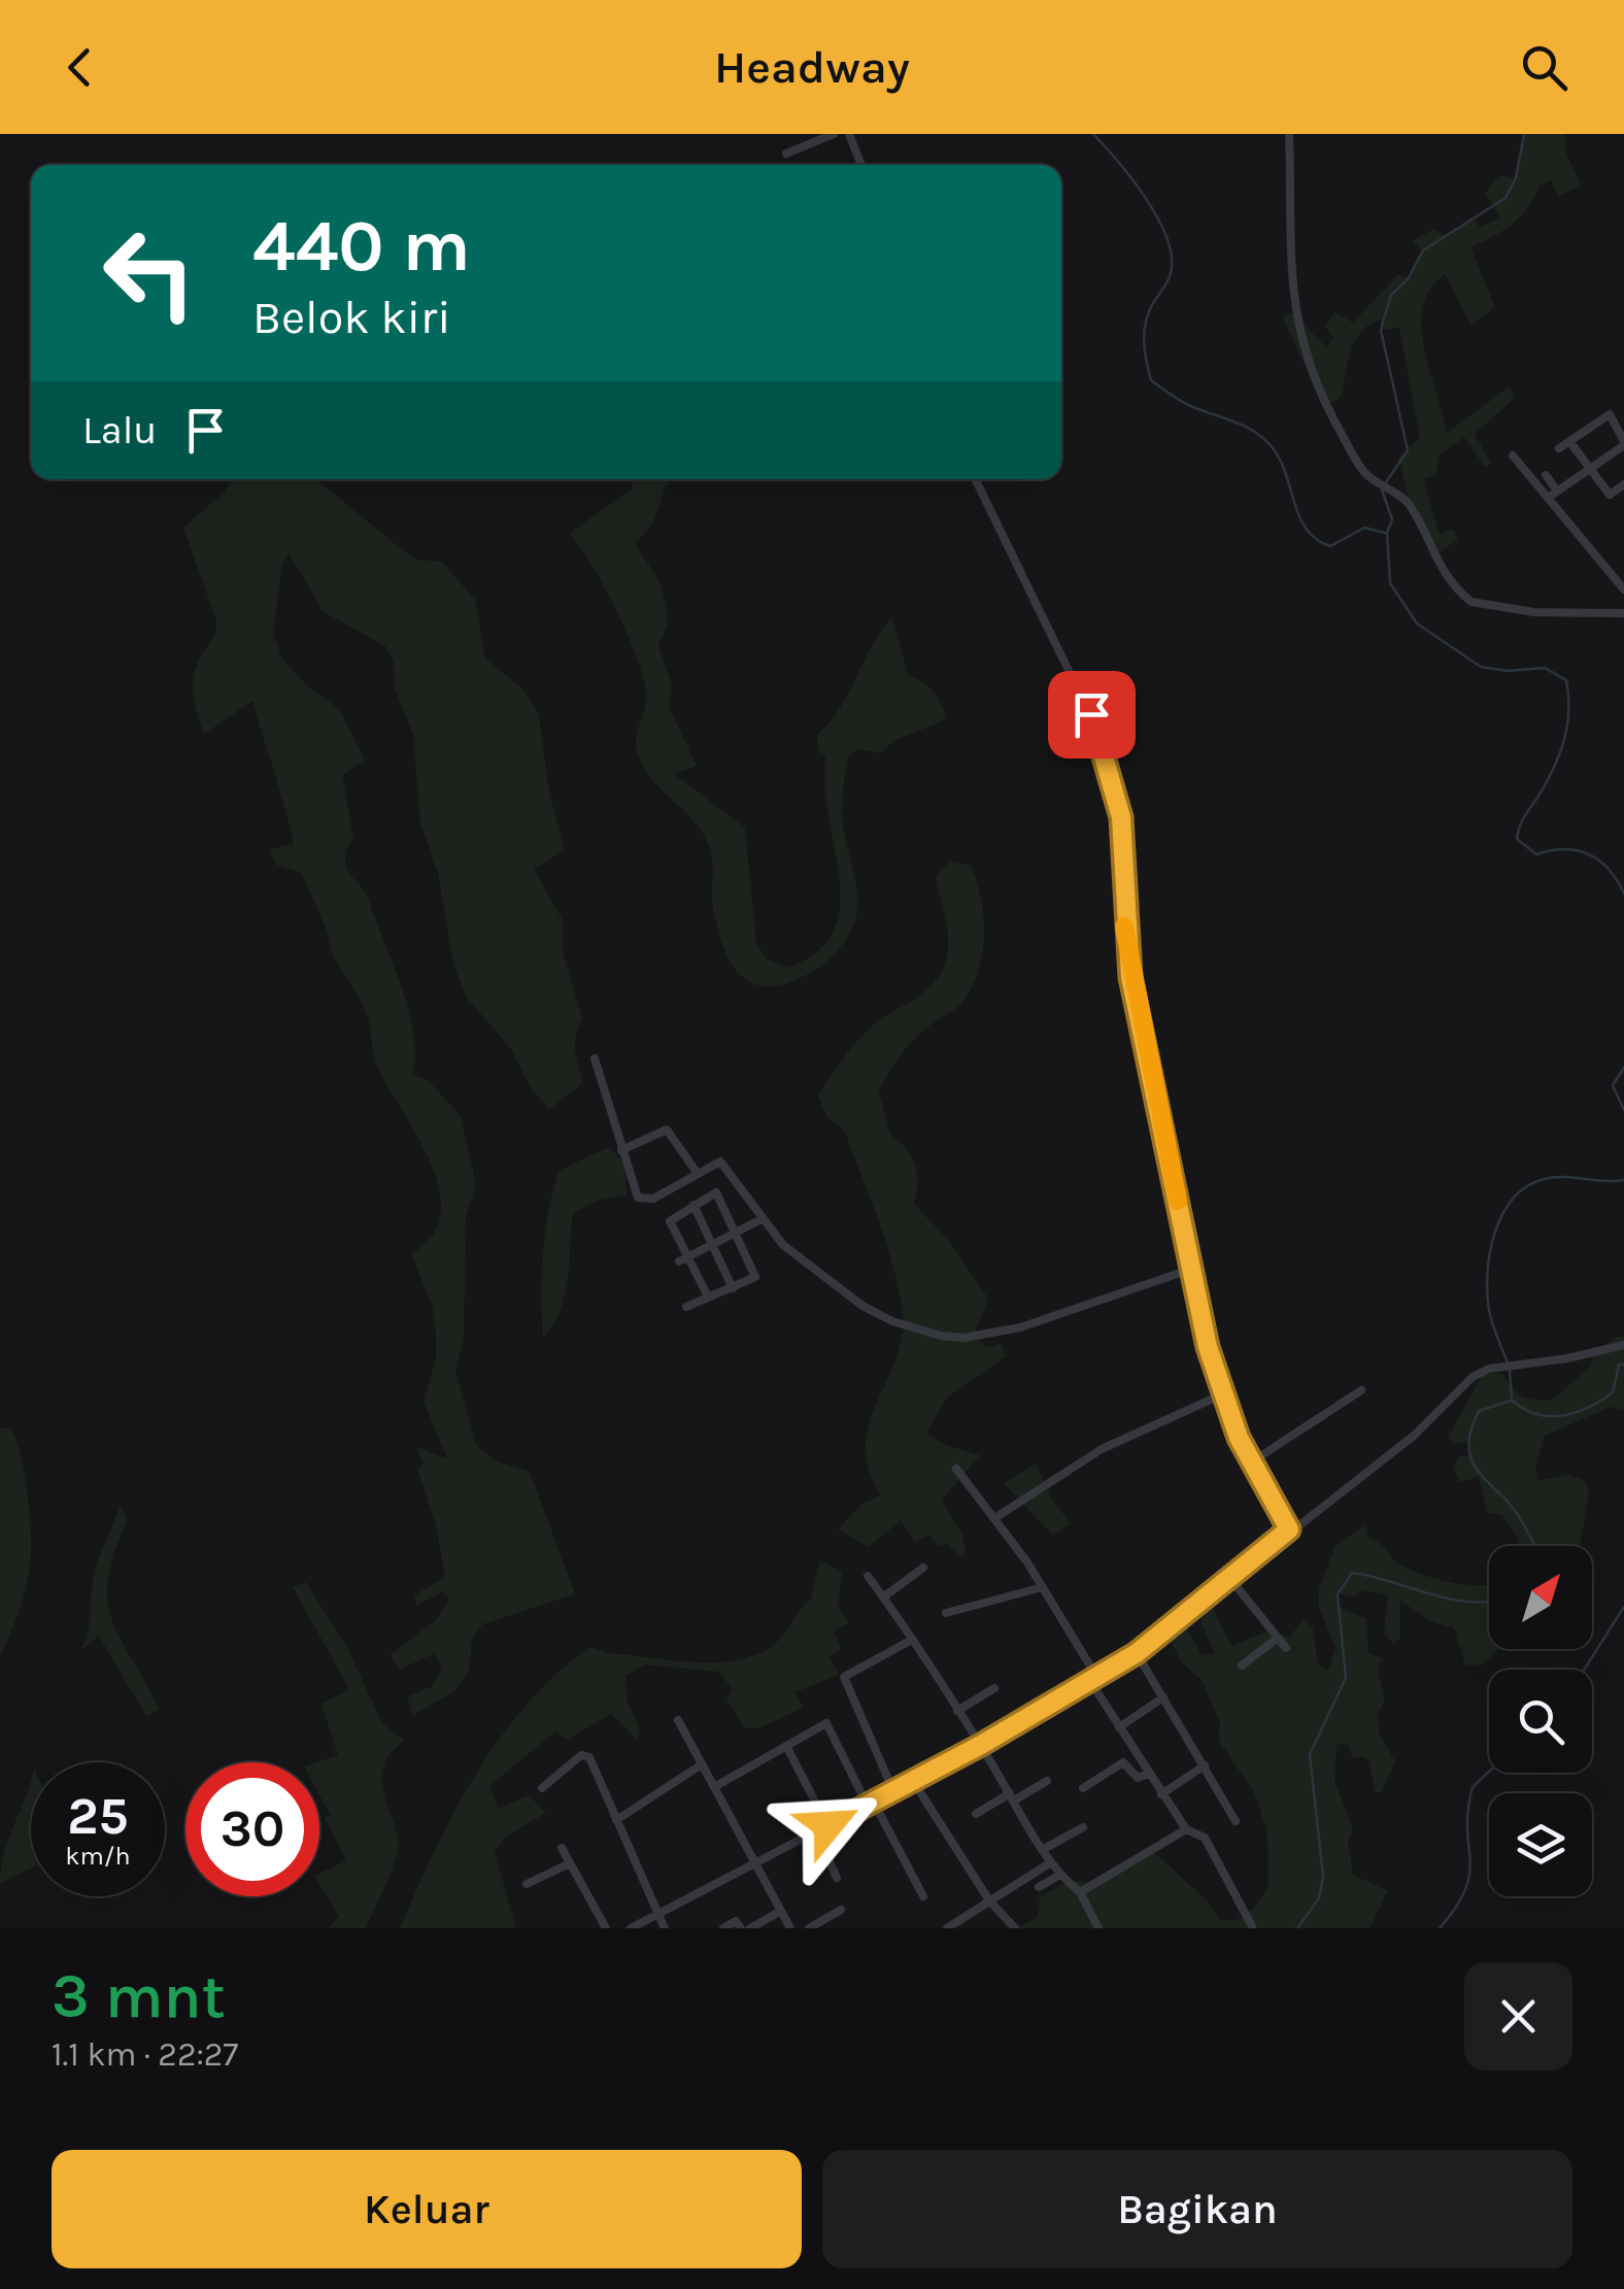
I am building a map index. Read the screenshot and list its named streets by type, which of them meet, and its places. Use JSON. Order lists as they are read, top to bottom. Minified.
{"north":"top right","page":{"header":"Headway","turn":["440 m","Belok kiri"],"then":"Lalu","speed":"25 km/h","limit":"30","heading":["3 mnt","1.1 km · 22:27"],"buttons":["Keluar","Bagikan"]}}
